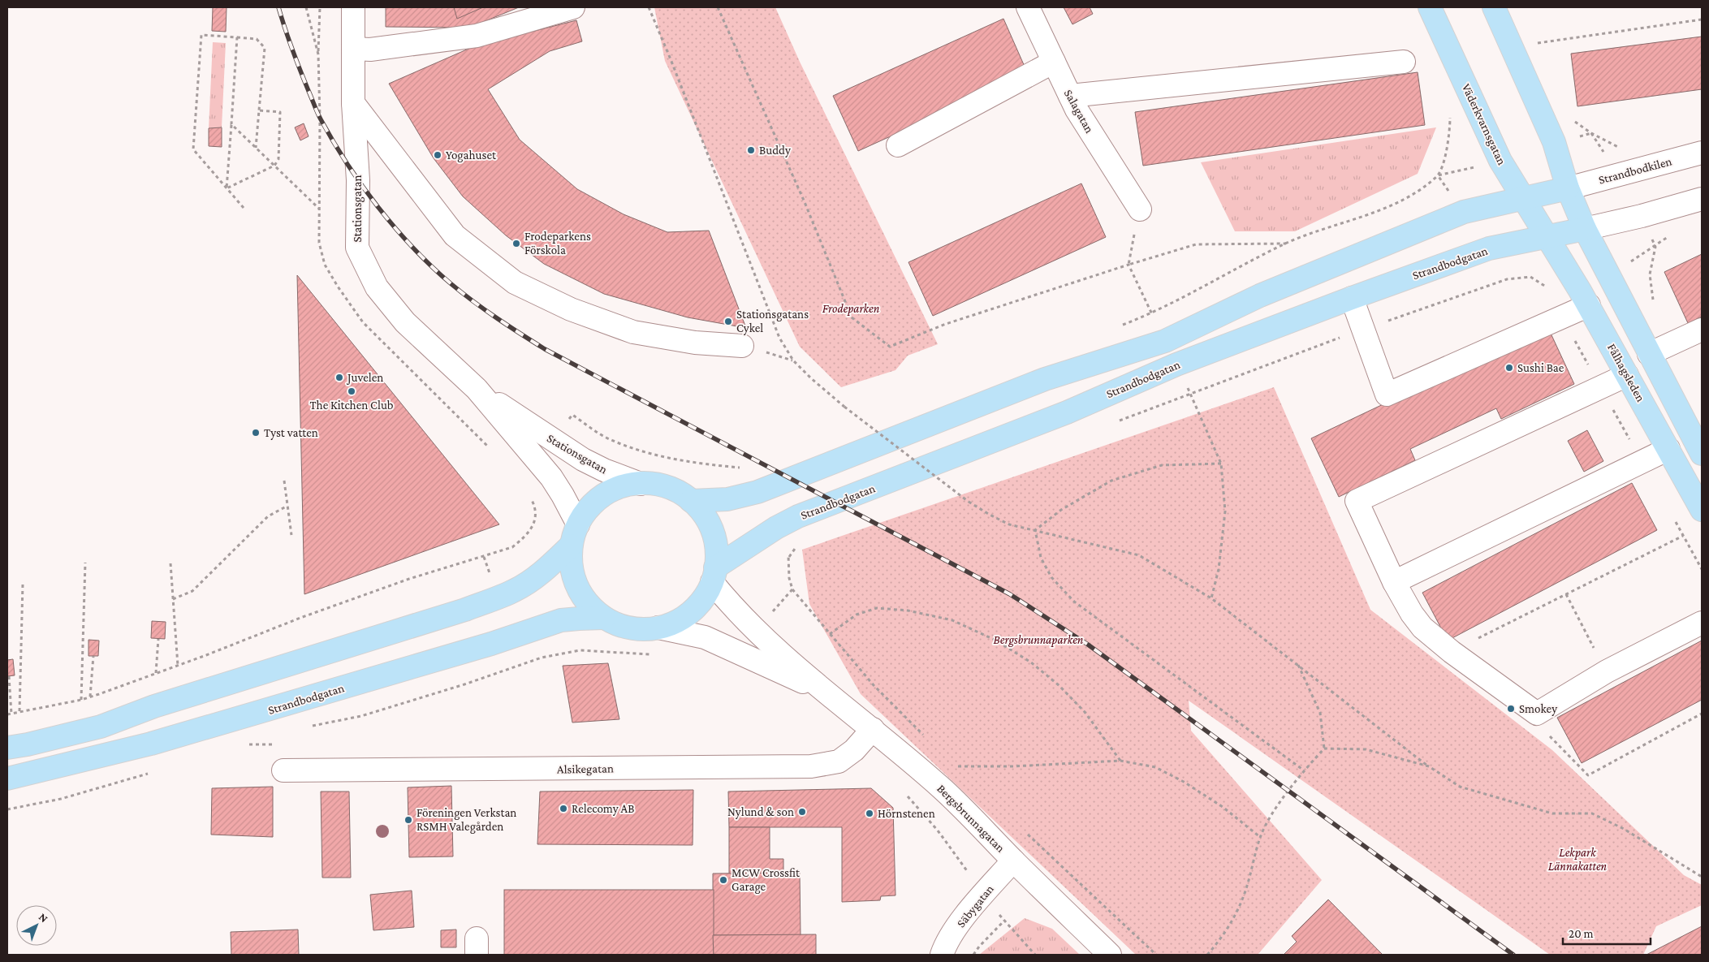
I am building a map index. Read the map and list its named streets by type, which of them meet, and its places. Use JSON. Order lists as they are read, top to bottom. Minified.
{"streets":{"main road":["Väderkvarnsgatan","Strandbodgatan","Fålhagsleden"],"street":["Salagatan","Strandbodkilen","Stationsgatan","Alsikegatan","Bergsbrunnagatan","Säbygatan"]},"crossings":[["Väderkvarnsgatan","Strandbodgatan"],["Väderkvarnsgatan","Fålhagsleden"],["Stationsgatan","Strandbodgatan"],["Stationsgatan","Bergsbrunnagatan"],["Strandbodgatan","Fålhagsleden"],["Strandbodgatan","Bergsbrunnagatan"],["Alsikegatan","Bergsbrunnagatan"],["Bergsbrunnagatan","Säbygatan"]],"parks":["Frodeparken","Bergsbrunnaparken","Lekpark Lännakatten"],"places":["Buddy","Yogahuset","Frodeparkens Förskola","Stationsgatans Cykel","Sushi Bae","Juvelen","The Kitchen Club","Tyst vatten","Smokey","Relecomy AB","Nylund & son","Hörnstenen","Föreningen Verkstan RSMH Valegården","MCW Crossfit Garage"],"scale_bar":"20 m","north":"top right"}
